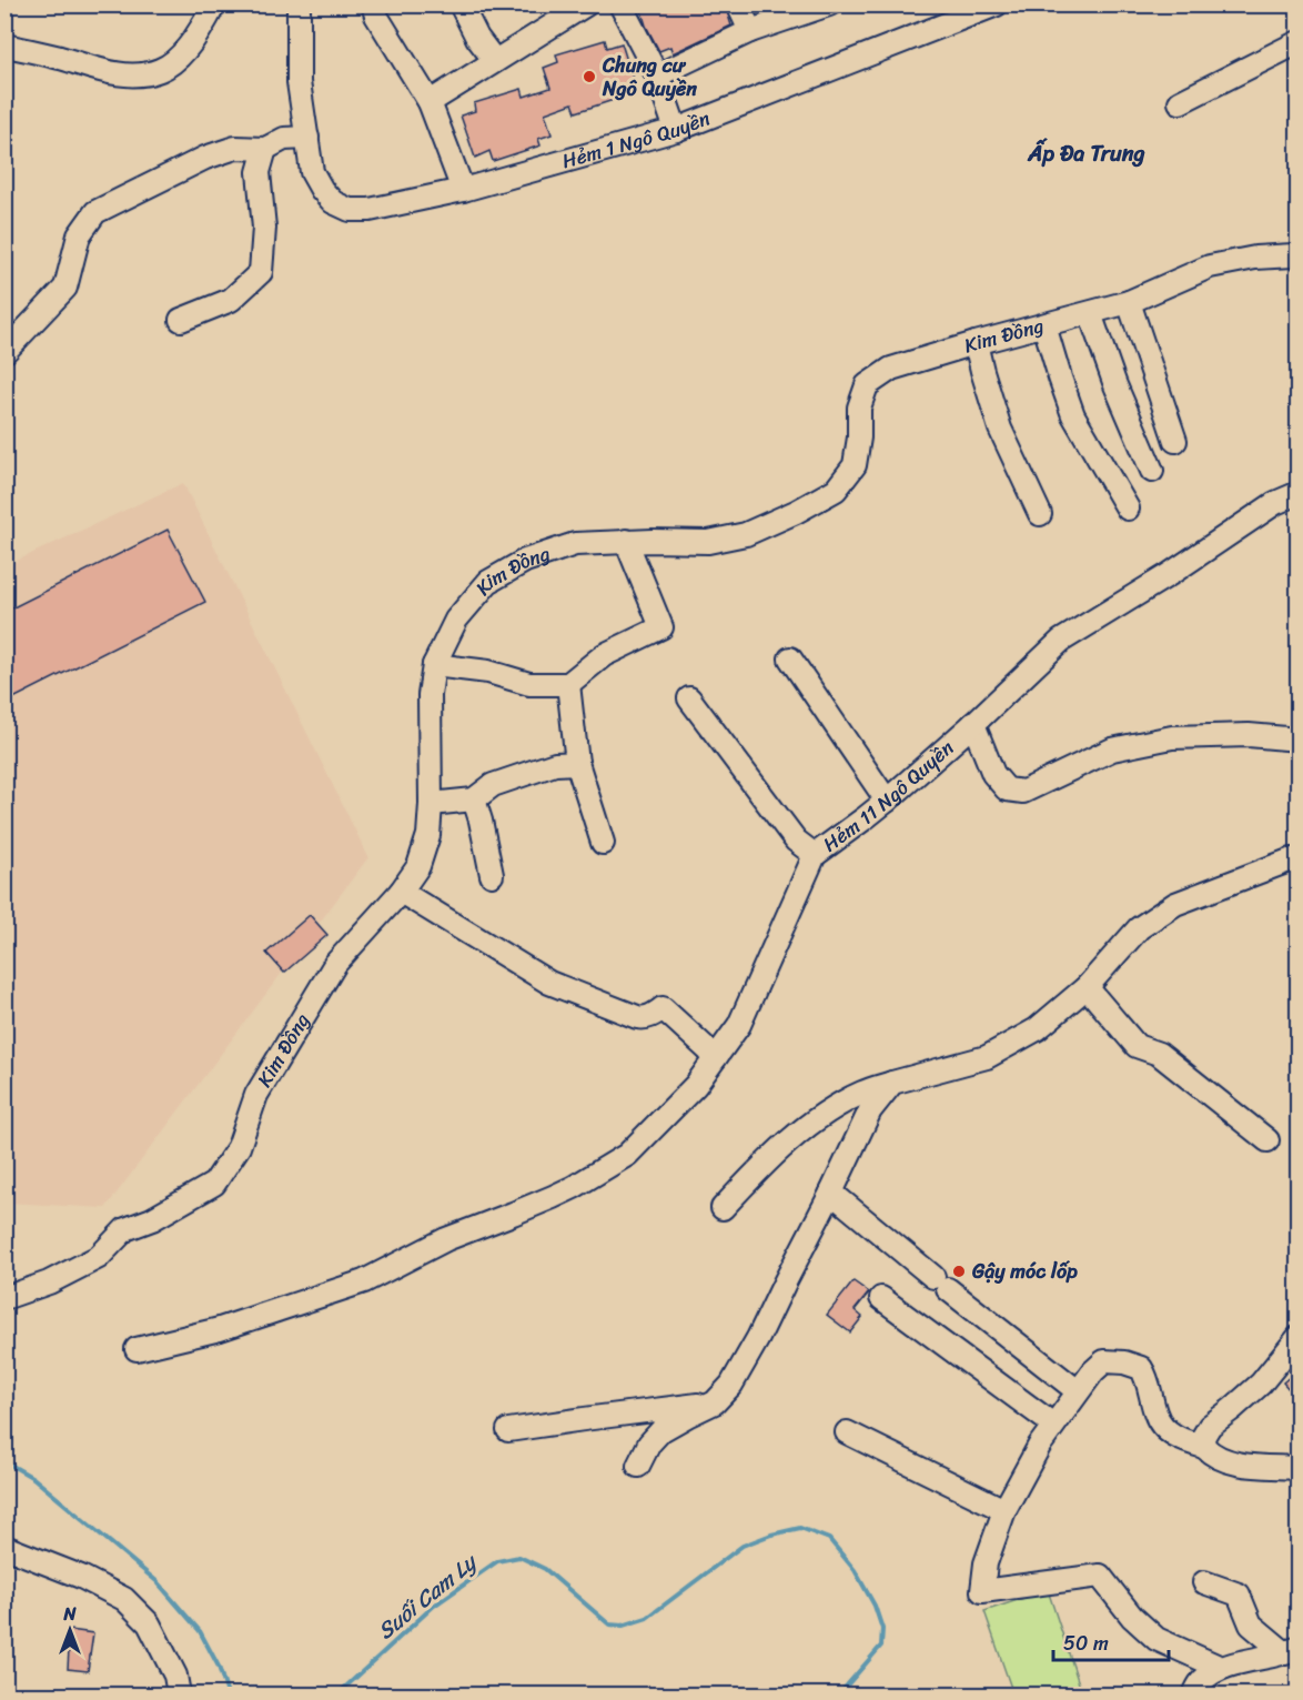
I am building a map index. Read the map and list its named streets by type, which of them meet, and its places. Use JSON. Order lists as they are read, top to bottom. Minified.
{"streets":{"street":["Hẻm 1 Ngô Quyền","Kim Đồng","Hẻm 11 Ngô Quyền"]},"districts":["Ấp Đa Trung"],"water":["Suối Cam Ly"],"places":["Chung cư Ngô Quyền","Gậy móc lốp"],"scale_bar":"50 m","north":"top"}
